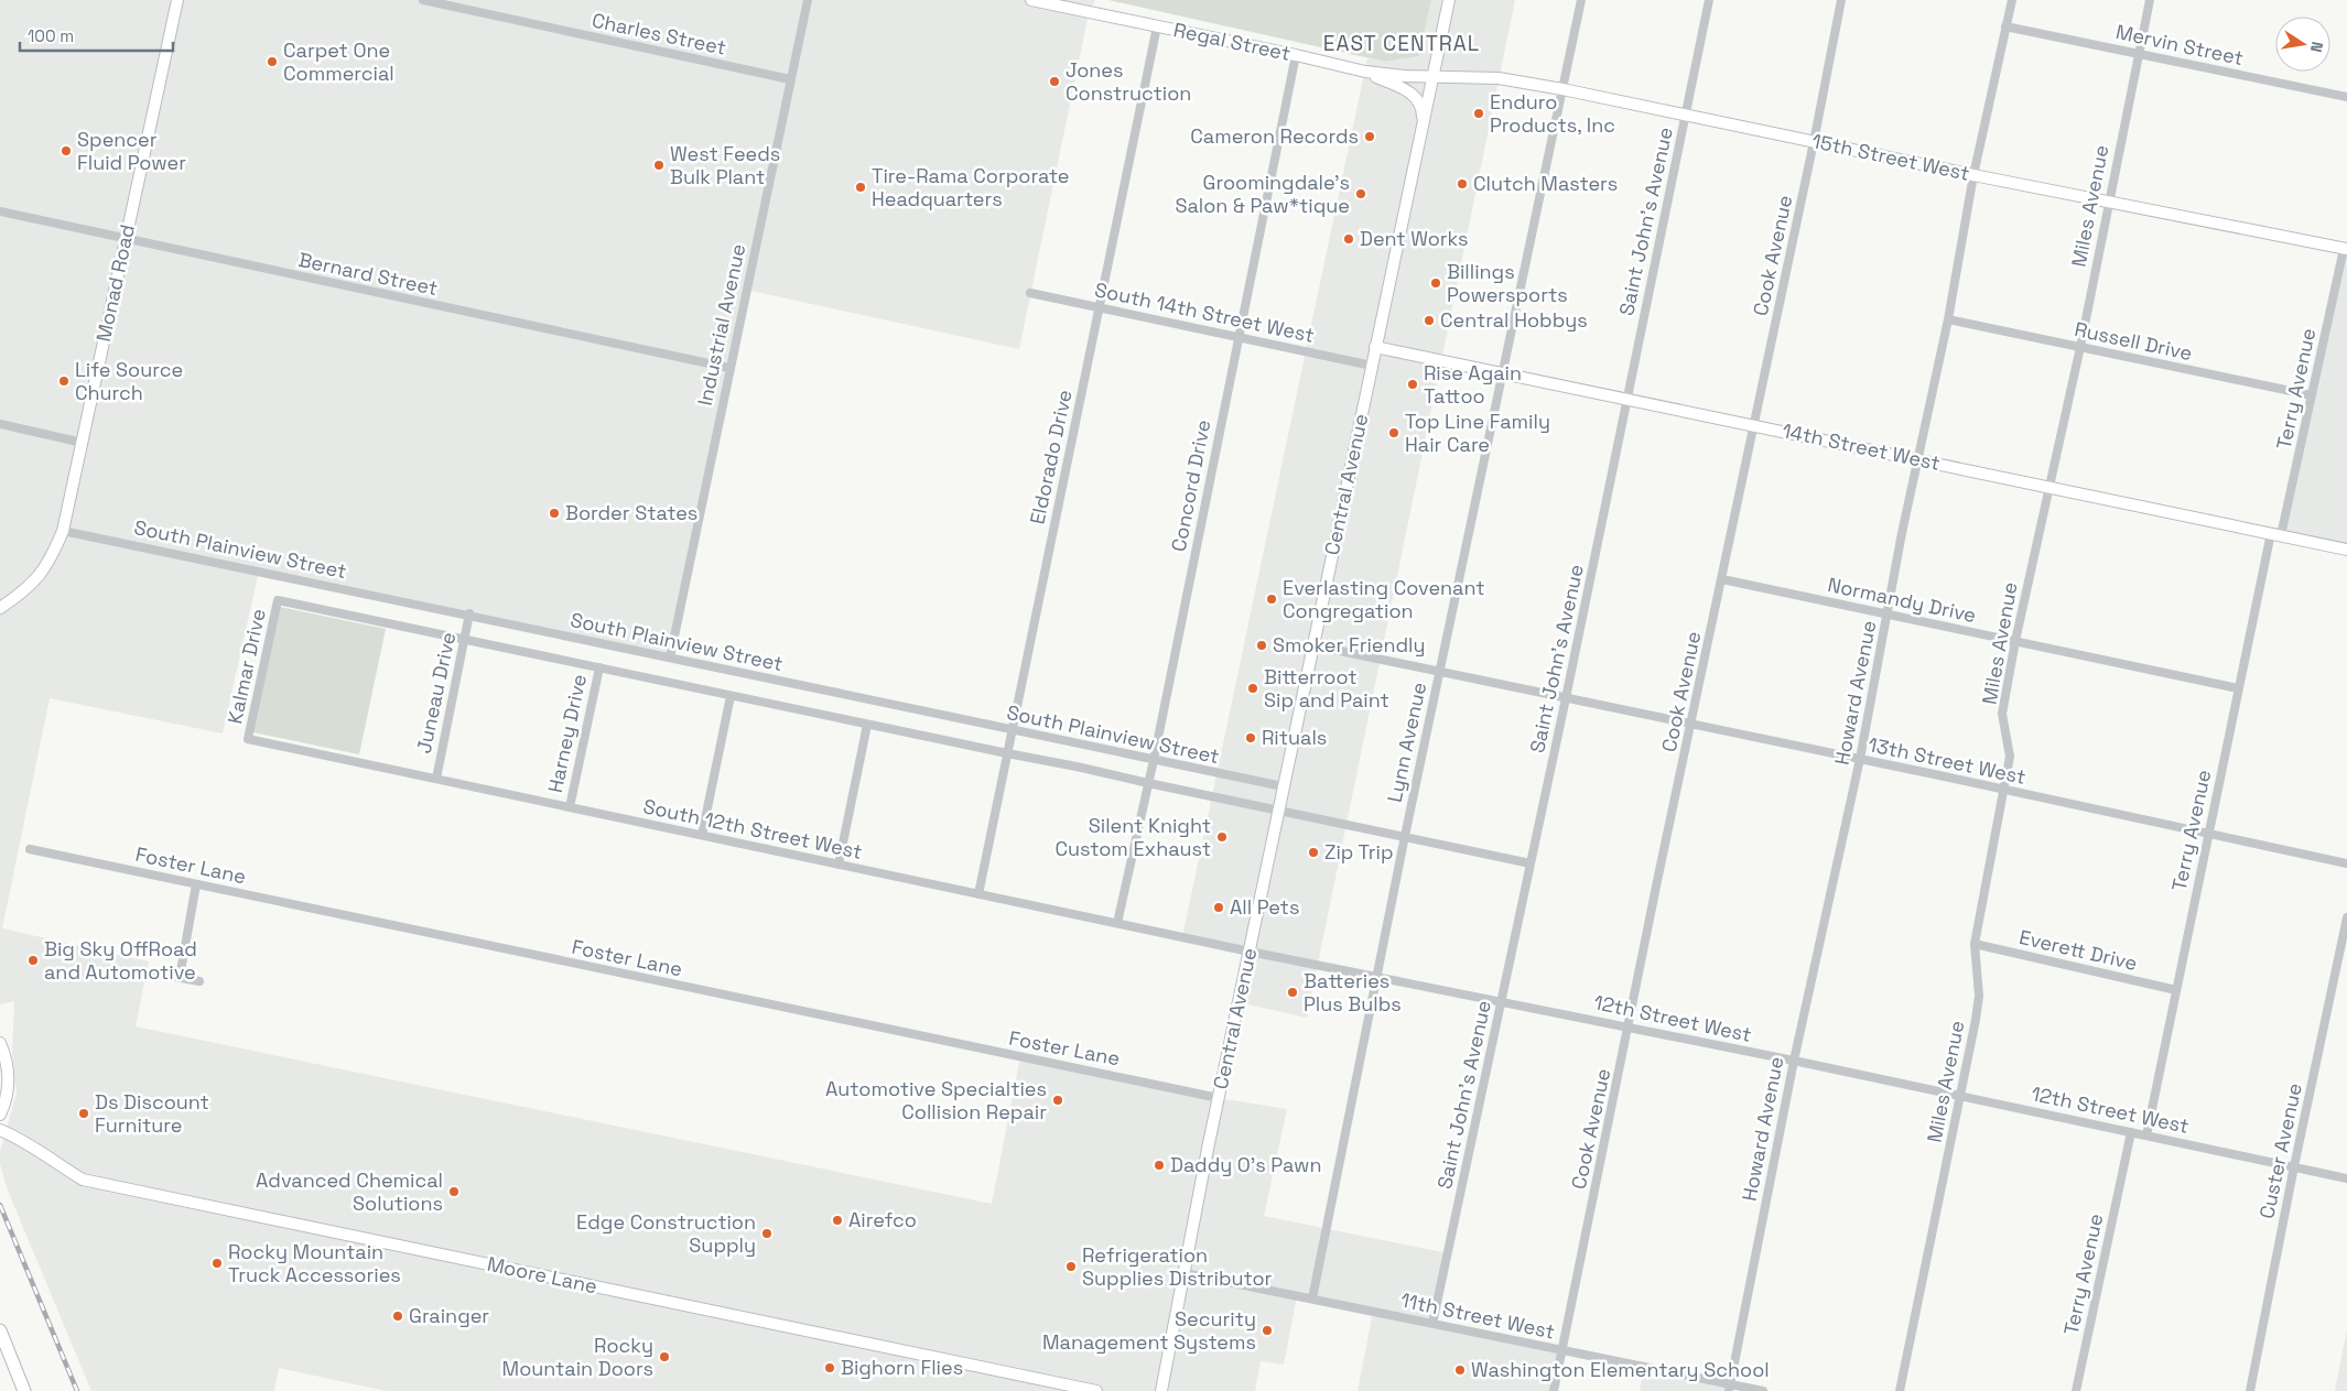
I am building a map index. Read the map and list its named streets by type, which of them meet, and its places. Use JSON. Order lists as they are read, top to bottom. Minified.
{"streets":{"street":["Charles Street","Regal Street","Mervin Street","15th Street West","Miles Avenue","Saint John's Avenue","Cook Avenue","Bernard Street","Monad Road","South 14th Street West","Industrial Avenue","Russell Drive","Terry Avenue","14th Street West","Eldorado Drive","Central Avenue","Concord Drive","South Plainview Street","Normandy Drive","Kalmar Drive","Juneau Drive","Howard Avenue","Harney Drive","Lynn Avenue","13th Street West","South 12th Street West","Foster Lane","Everett Drive","12th Street West","Custer Avenue","Moore Lane","11th Street West"]},"crossings":[["Charles Street","Industrial Avenue"],["Regal Street","15th Street West"],["Regal Street","Eldorado Drive"],["Regal Street","Central Avenue"],["Regal Street","Concord Drive"],["Mervin Street","Miles Avenue"],["Mervin Street","Howard Avenue"],["15th Street West","Miles Avenue"],["15th Street West","Saint John's Avenue"],["15th Street West","Cook Avenue"],["15th Street West","Terry Avenue"],["15th Street West","Central Avenue"],["15th Street West","Howard Avenue"],["15th Street West","Lynn Avenue"],["Miles Avenue","Russell Drive"],["Miles Avenue","14th Street West"],["Miles Avenue","Normandy Drive"],["Miles Avenue","13th Street West"],["Miles Avenue","Everett Drive"],["Miles Avenue","12th Street West"],["Saint John's Avenue","14th Street West"],["Saint John's Avenue","South Plainview Street"],["Saint John's Avenue","13th Street West"],["Saint John's Avenue","12th Street West"],["Saint John's Avenue","11th Street West"],["Cook Avenue","14th Street West"],["Cook Avenue","Normandy Drive"],["Cook Avenue","13th Street West"],["Cook Avenue","12th Street West"],["Cook Avenue","11th Street West"],["Bernard Street","Monad Road"],["Bernard Street","Industrial Avenue"],["Monad Road","South Plainview Street"],["South 14th Street West","Eldorado Drive"],["South 14th Street West","Central Avenue"],["South 14th Street West","Concord Drive"],["Industrial Avenue","South Plainview Street"],["Russell Drive","Terry Avenue"],["Russell Drive","Howard Avenue"],["Terry Avenue","14th Street West"],["Terry Avenue","Normandy Drive"],["Terry Avenue","13th Street West"],["Terry Avenue","Everett Drive"],["Terry Avenue","12th Street West"],["14th Street West","Central Avenue"],["14th Street West","Howard Avenue"],["14th Street West","Lynn Avenue"],["Eldorado Drive","South Plainview Street"],["Eldorado Drive","South 12th Street West"],["Central Avenue","South Plainview Street"],["Central Avenue","13th Street West"],["Central Avenue","South 12th Street West"],["Central Avenue","Foster Lane"],["Central Avenue","12th Street West"],["Central Avenue","11th Street West"],["Concord Drive","South Plainview Street"],["Concord Drive","South 12th Street West"],["South Plainview Street","Kalmar Drive"],["South Plainview Street","Juneau Drive"],["South Plainview Street","Harney Drive"],["South Plainview Street","Lynn Avenue"],["Normandy Drive","Howard Avenue"],["Kalmar Drive","South 12th Street West"],["Juneau Drive","South 12th Street West"],["Howard Avenue","13th Street West"],["Howard Avenue","12th Street West"],["Howard Avenue","11th Street West"],["Harney Drive","South 12th Street West"],["Lynn Avenue","13th Street West"],["Lynn Avenue","12th Street West"],["Lynn Avenue","11th Street West"],["South 12th Street West","12th Street West"],["12th Street West","Custer Avenue"]],"districts":["EAST CENTRAL"],"places":["Carpet One Commercial","Jones Construction","Enduro Products, Inc","Cameron Records","Spencer Fluid Power","West Feeds Bulk Plant","Clutch Masters","Tire-Rama Corporate Headquarters","Groomingdale's Salon & Paw*tique","Dent Works","Billings Powersports","Central Hobbys","Life Source Church","Rise Again Tattoo","Top Line Family Hair Care","Border States","Everlasting Covenant Congregation","Smoker Friendly","Bitterroot Sip and Paint","Rituals","Silent Knight Custom Exhaust","Zip Trip","All Pets","Big Sky OffRoad and Automotive","Batteries Plus Bulbs","Automotive Specialties Collision Repair","Ds Discount Furniture","Daddy O's Pawn","Advanced Chemical Solutions","Airefco","Edge Construction Supply","Rocky Mountain Truck Accessories","Refrigeration Supplies Distributor","Grainger","Security Management Systems","Rocky Mountain Doors","Bighorn Flies","Washington Elementary School"],"scale_bar":"100 m","north":"right"}
